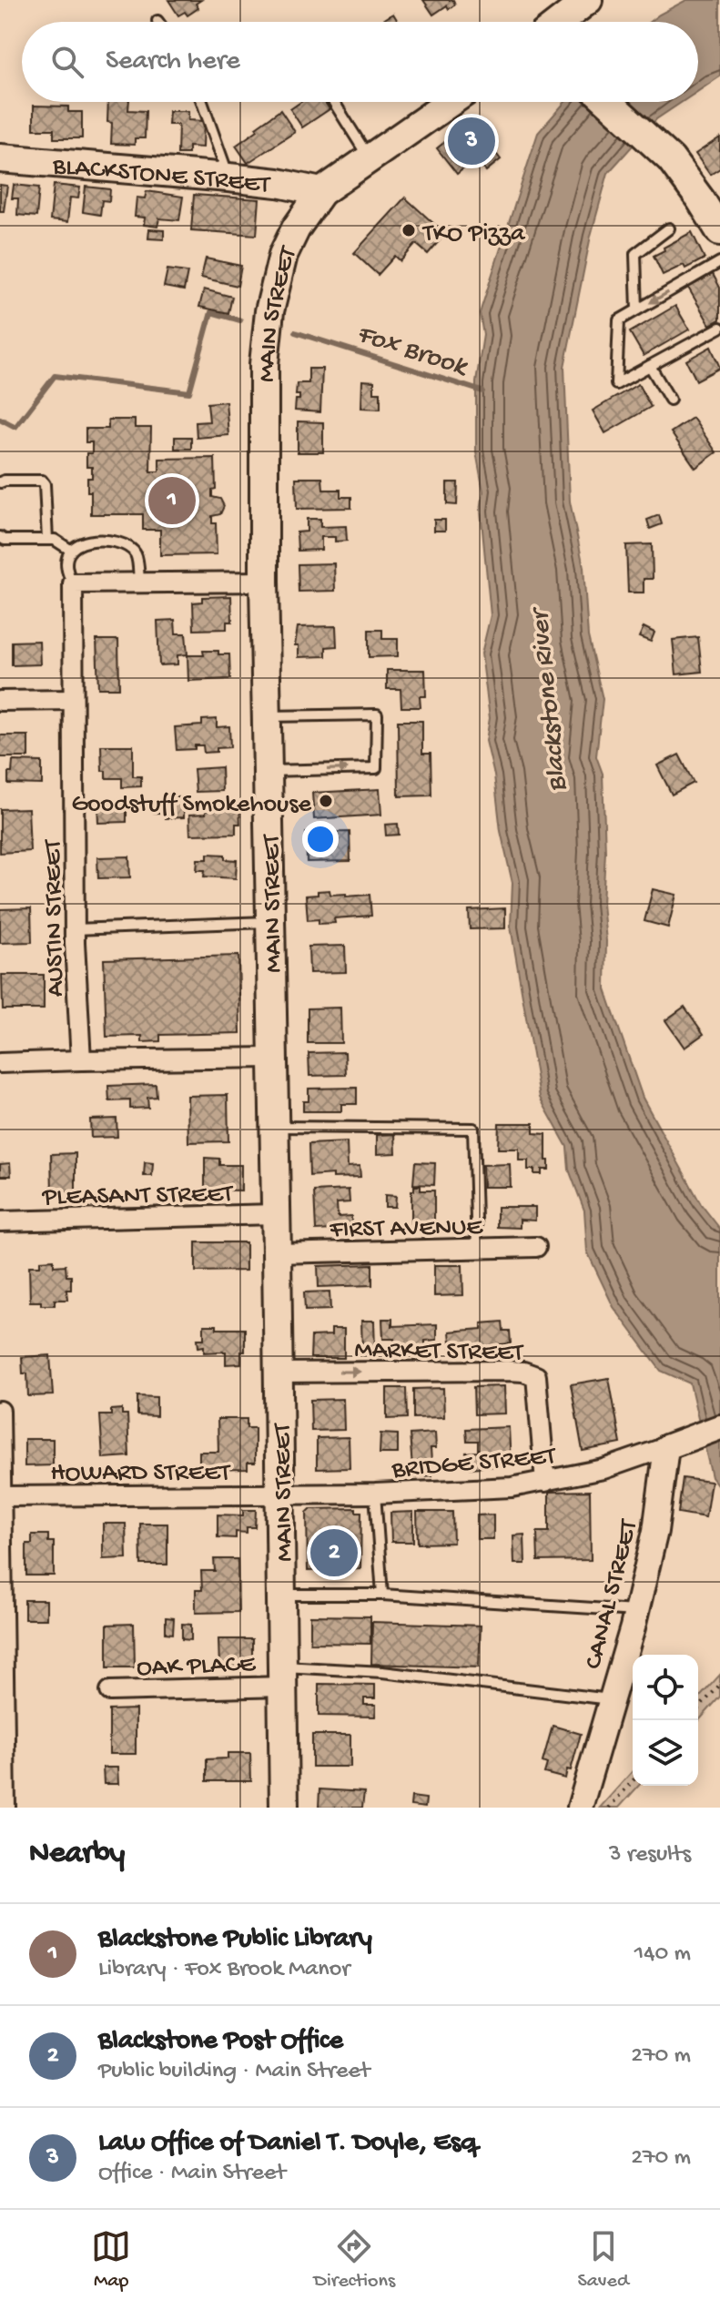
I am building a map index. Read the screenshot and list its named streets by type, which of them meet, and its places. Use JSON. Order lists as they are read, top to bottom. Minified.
{"streets":{"main road":["BLACKSTONE STREET","MAIN STREET"],"street":["AUSTIN STREET","PLEASANT STREET","FIRST AVENUE","MARKET STREET","BRIDGE STREET","HOWARD STREET","CANAL STREET","OAK PLACE"]},"crossings":[["BLACKSTONE STREET","MAIN STREET"],["MAIN STREET","PLEASANT STREET"],["MAIN STREET","FIRST AVENUE"],["MAIN STREET","MARKET STREET"],["MAIN STREET","BRIDGE STREET"],["MAIN STREET","HOWARD STREET"],["MAIN STREET","OAK PLACE"],["MARKET STREET","BRIDGE STREET"],["BRIDGE STREET","HOWARD STREET"],["BRIDGE STREET","CANAL STREET"]],"water":["Fox Brook","Blackstone River"],"places":["TKO Pizza","Goodstuff Smokehouse"],"page":{"search":"Search here","pins":["3","1","2"],"heading":["Nearby","3 results"],"list":[{"mark":"1","name":"Blackstone Public Library","note":"Library · Fox Brook Manor","value":"140 m"},{"mark":"2","name":"Blackstone Post Office","note":"Public building · Main Street","value":"270 m"},{"mark":"3","name":"Law Office of Daniel T. Doyle, Esq","note":"Office · Main Street","value":"270 m"}],"nav":["Map","Directions","Saved"]}}
